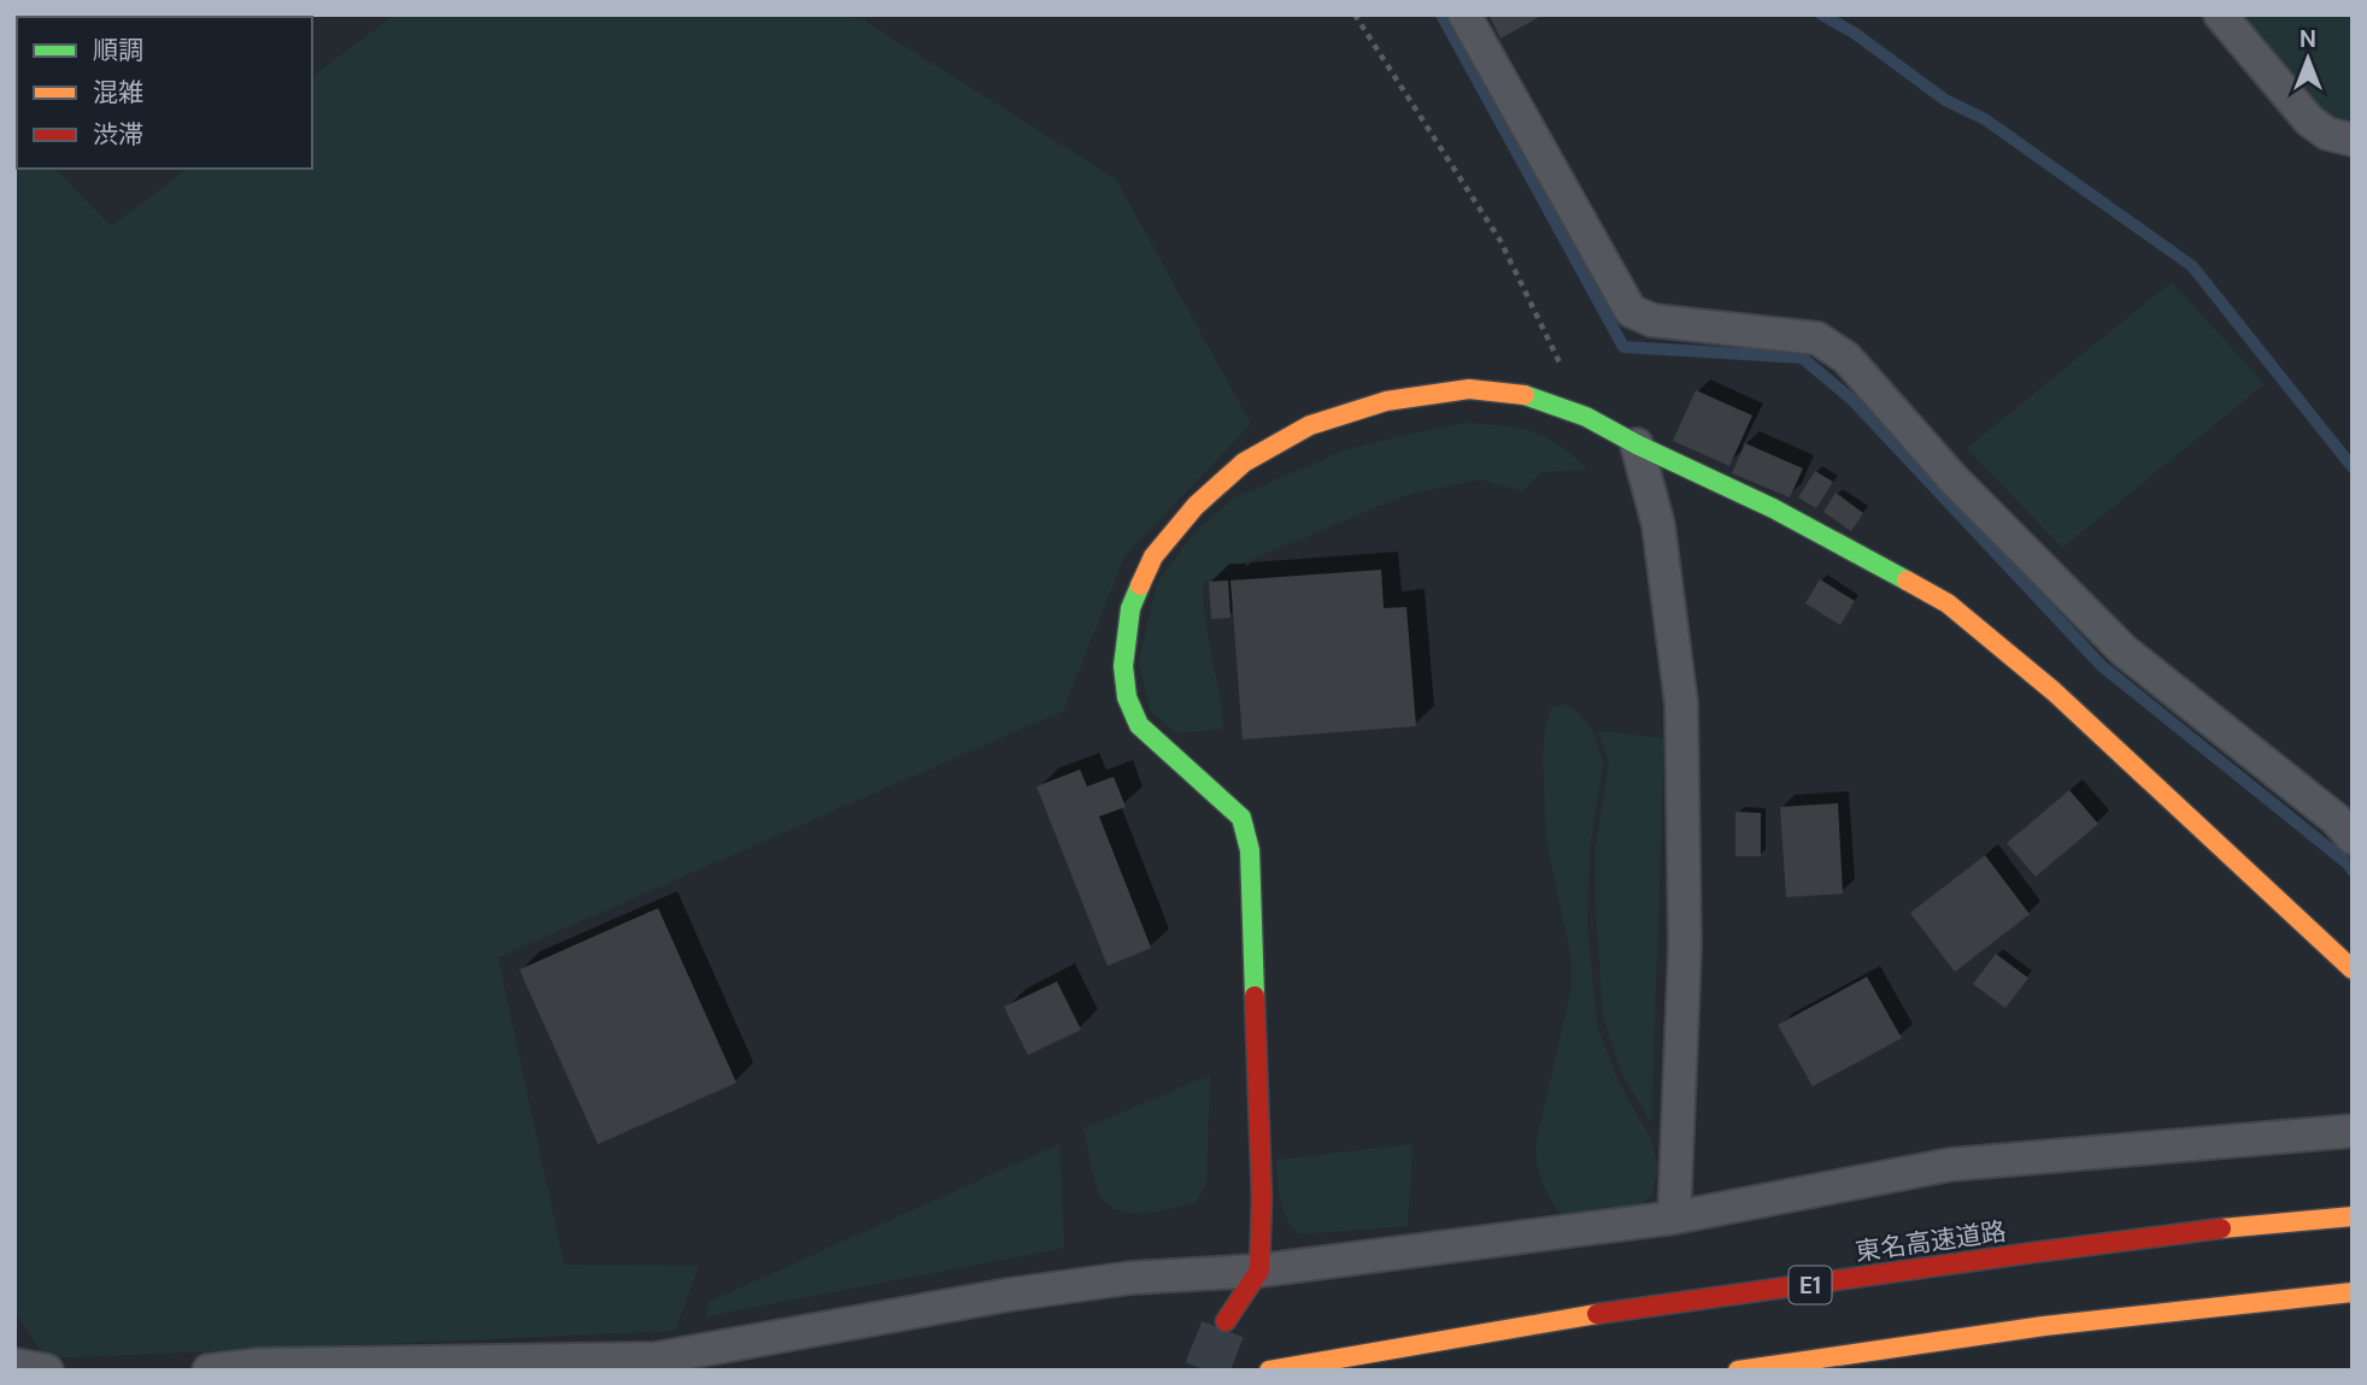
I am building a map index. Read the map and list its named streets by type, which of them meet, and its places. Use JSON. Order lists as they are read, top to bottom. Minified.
{"streets":{"main road":["東名高速道路","E1"]},"legend":["順調","混雑","渋滞"],"north":"top"}
